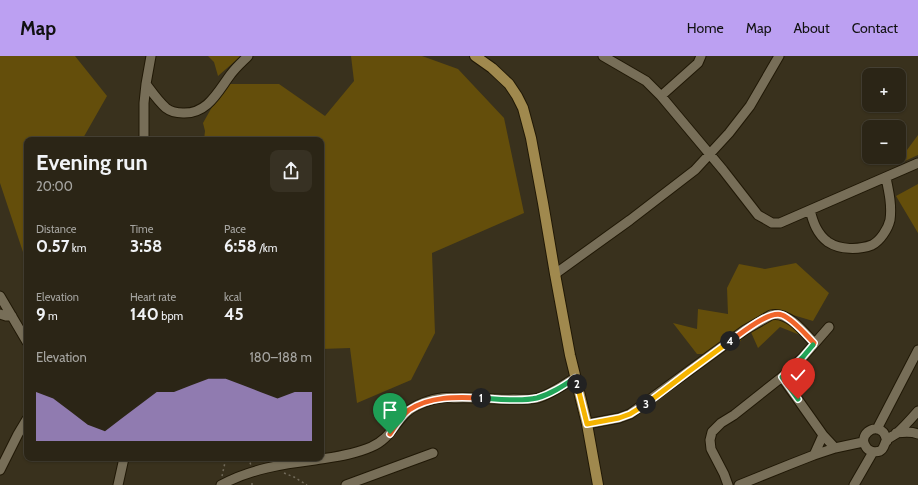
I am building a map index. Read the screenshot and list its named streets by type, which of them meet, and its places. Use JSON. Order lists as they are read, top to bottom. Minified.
{"page":{"header":"Map","nav":["Home","Map","About","Contact"],"map_buttons":["+","−"],"heading":["Evening run","20:00"],"stats":[["Distance","0.57 km"],["Time","3:58"],["Pace","6:58 /km"],["Elevation","9 m"],["Heart rate","140 bpm"],["kcal","45"]],"pins":["4","2","1","3"],"chart":["Elevation","180–188 m"]}}
